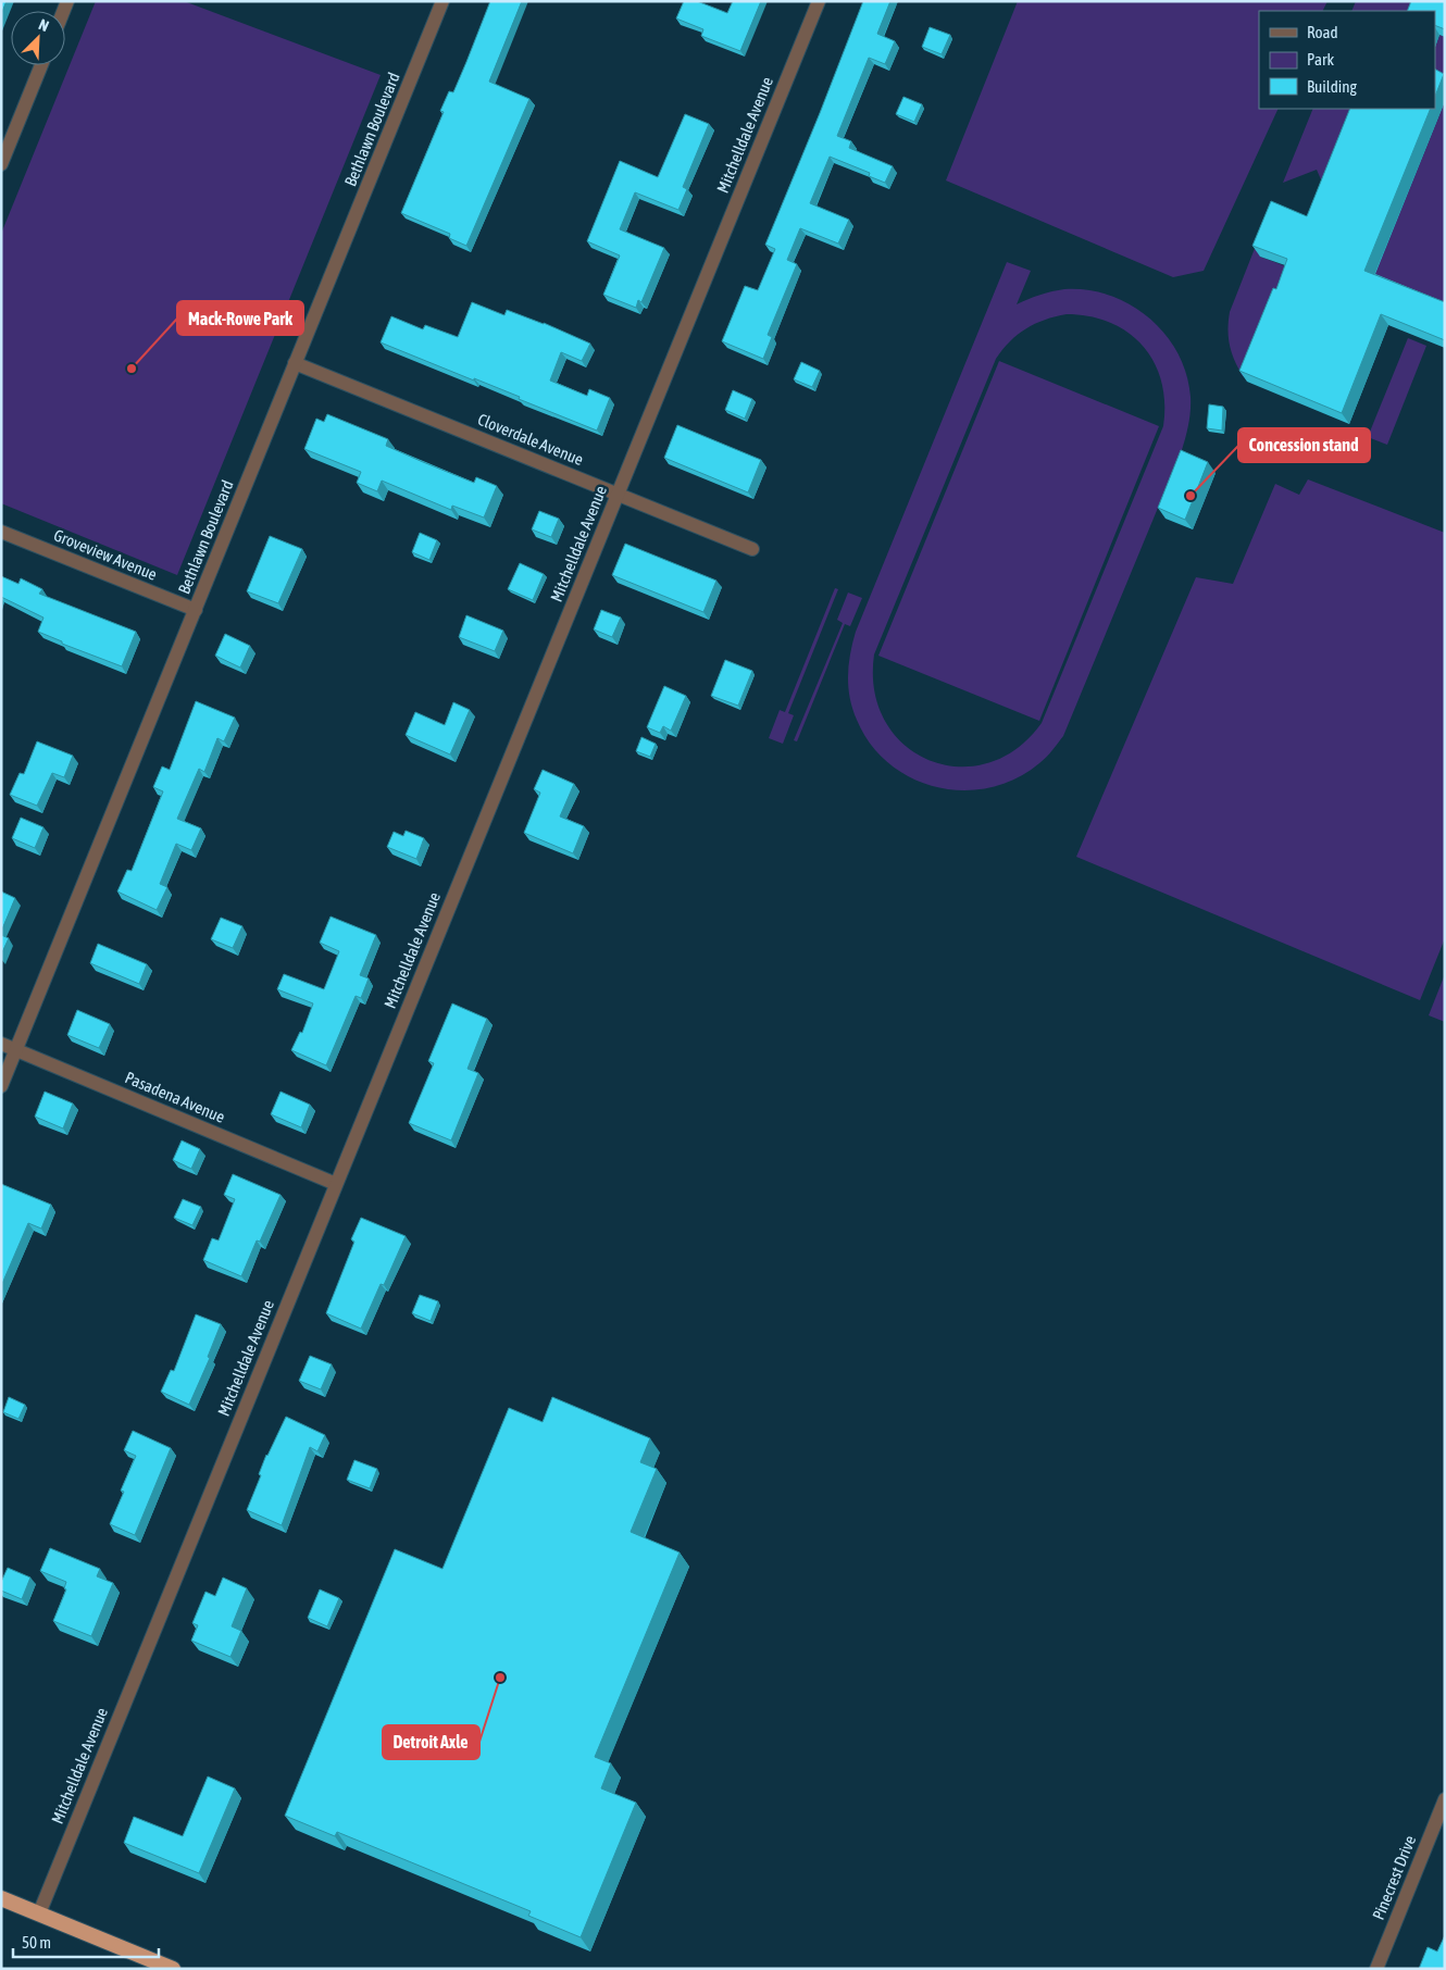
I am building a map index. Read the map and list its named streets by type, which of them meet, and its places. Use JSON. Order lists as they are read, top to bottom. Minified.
{"streets":{"street":["Bethlawn Boulevard","Mitchelldale Avenue","Cloverdale Avenue","Groveview Avenue","Pasadena Avenue","Pinecrest Drive"]},"crossings":[["Bethlawn Boulevard","Cloverdale Avenue"],["Bethlawn Boulevard","Groveview Avenue"],["Bethlawn Boulevard","Pasadena Avenue"],["Mitchelldale Avenue","Cloverdale Avenue"],["Mitchelldale Avenue","Pasadena Avenue"]],"places":["Mack-Rowe Park","Concession stand","Detroit Axle"],"legend":["Road","Park","Building"],"scale_bar":"50 m","north":"top right"}
